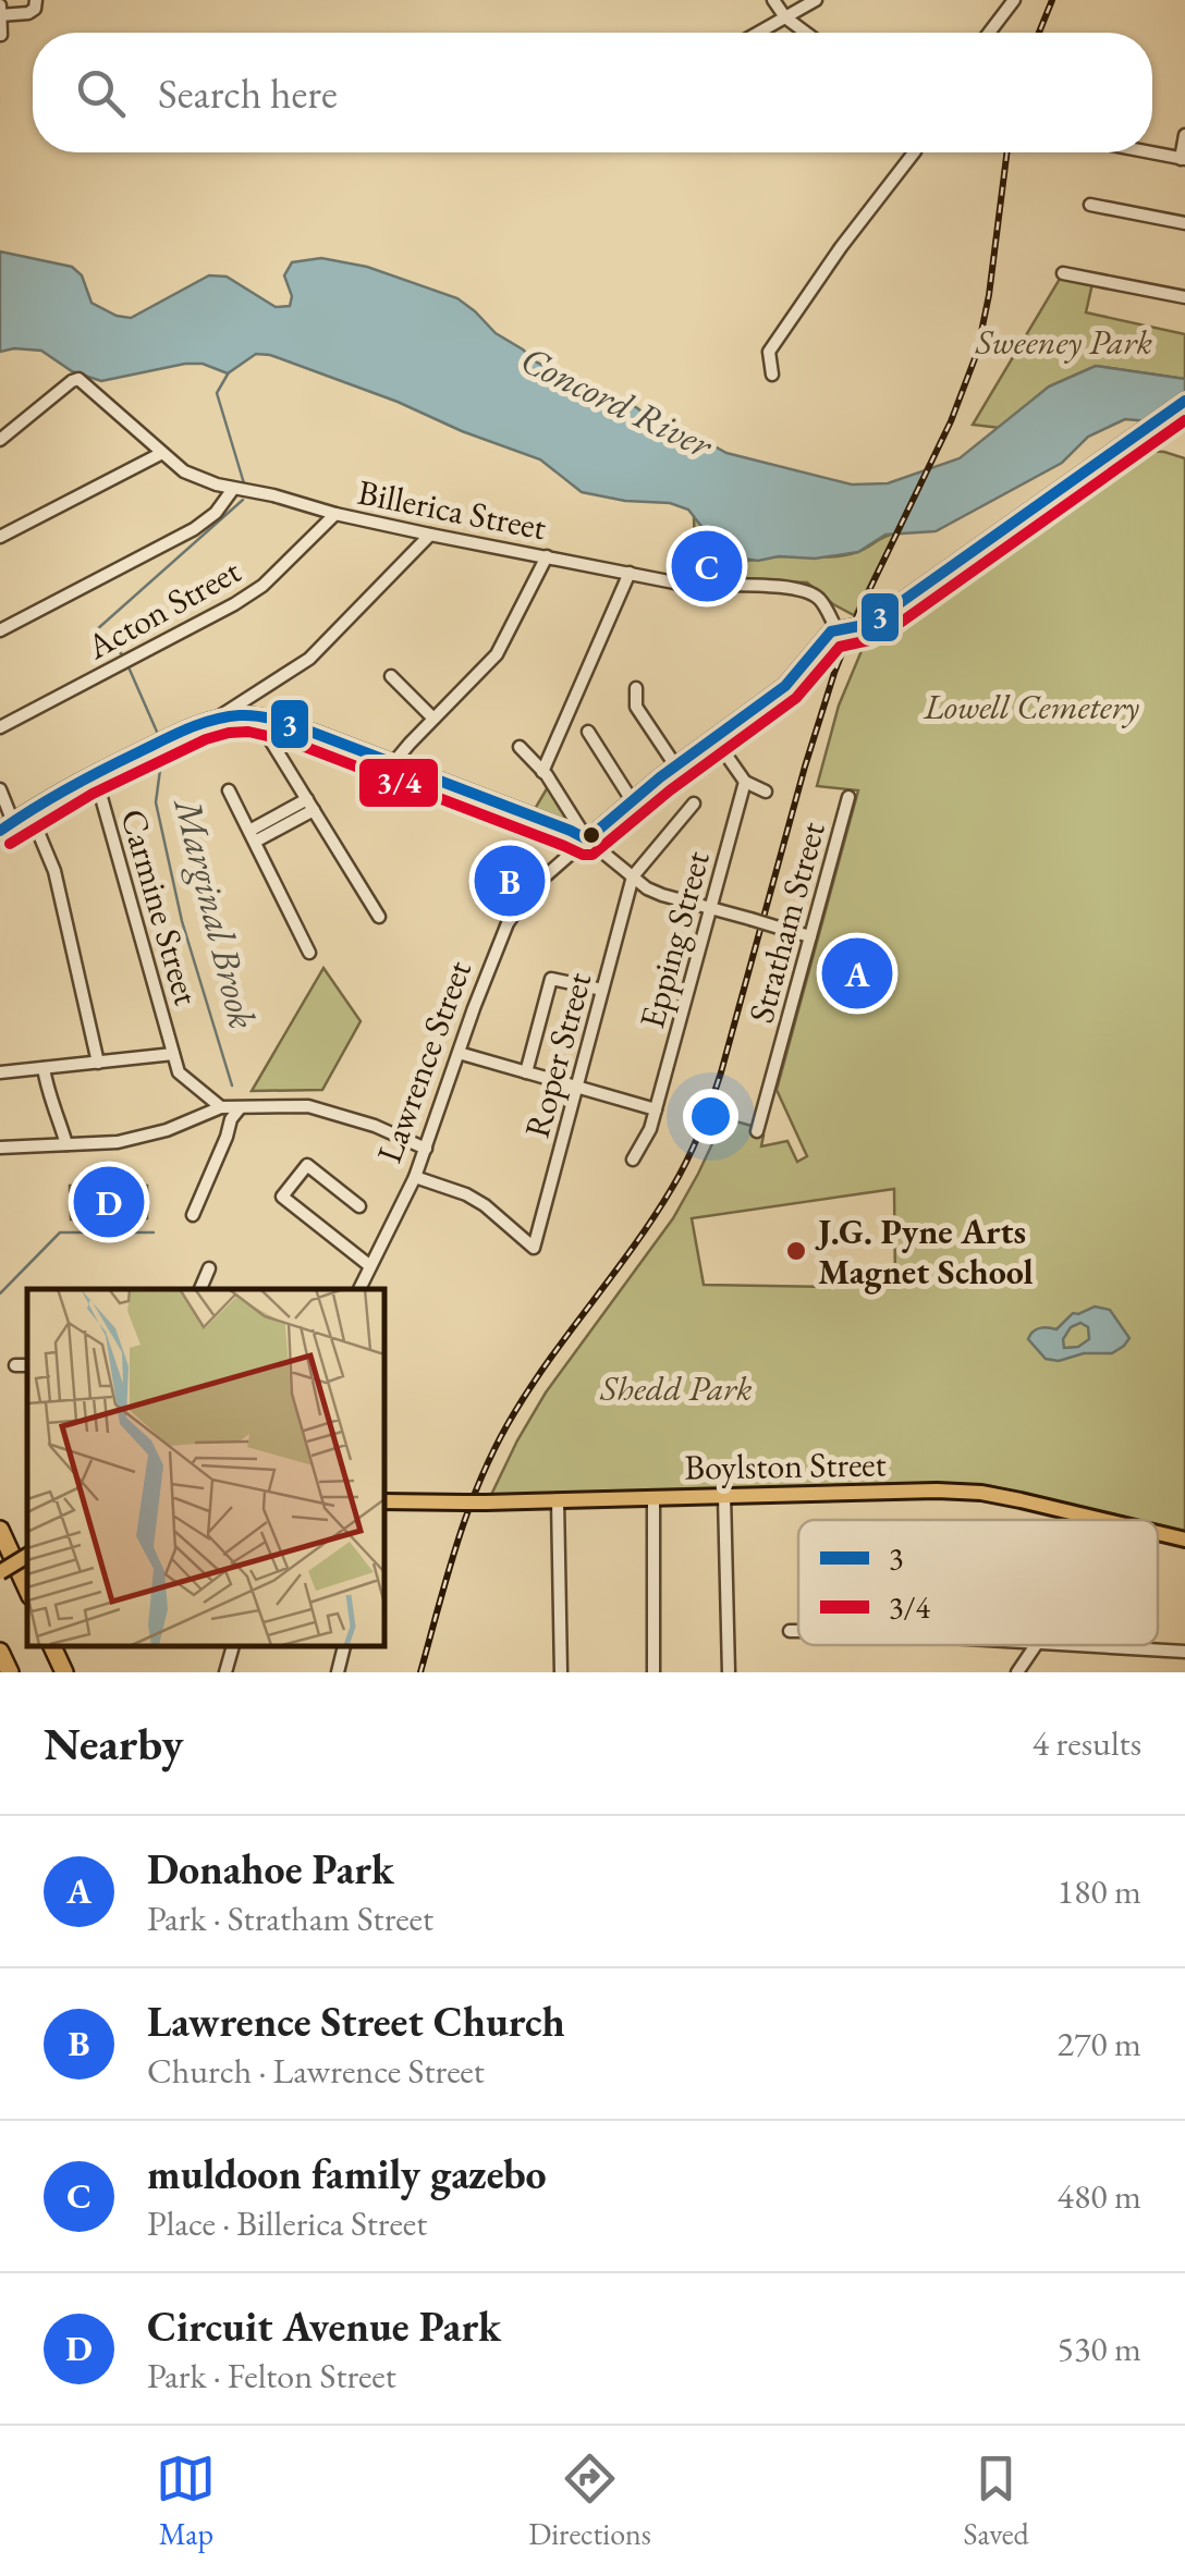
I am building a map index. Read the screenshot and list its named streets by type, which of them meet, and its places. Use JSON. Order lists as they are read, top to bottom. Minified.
{"streets":{"main road":["Lawrence Street","Boylston Street"],"street":["Billerica Street","Acton Street","Carmine Street","Stratham Street","Epping Street","Roper Street"]},"crossings":[["Billerica Street","Acton Street"],["Billerica Street","Lawrence Street"],["Roper Street","Lawrence Street"]],"water":["Concord River","Marginal Brook"],"parks":["Sweeney Park","Lowell Cemetery","Shedd Park"],"places":["J.G. Pyne Arts Magnet School"],"lines":["transit line 3","transit line 3/4"],"legend":["3","3/4"],"page":{"search":"Search here","pins":["C","B","A","D"],"heading":["Nearby","4 results"],"list":[{"mark":"A","name":"Donahoe Park","note":"Park · Stratham Street","value":"180 m"},{"mark":"B","name":"Lawrence Street Church","note":"Church · Lawrence Street","value":"270 m"},{"mark":"C","name":"muldoon family gazebo","note":"Place · Billerica Street","value":"480 m"},{"mark":"D","name":"Circuit Avenue Park","note":"Park · Felton Street","value":"530 m"}],"nav":["Map","Directions","Saved"]}}
